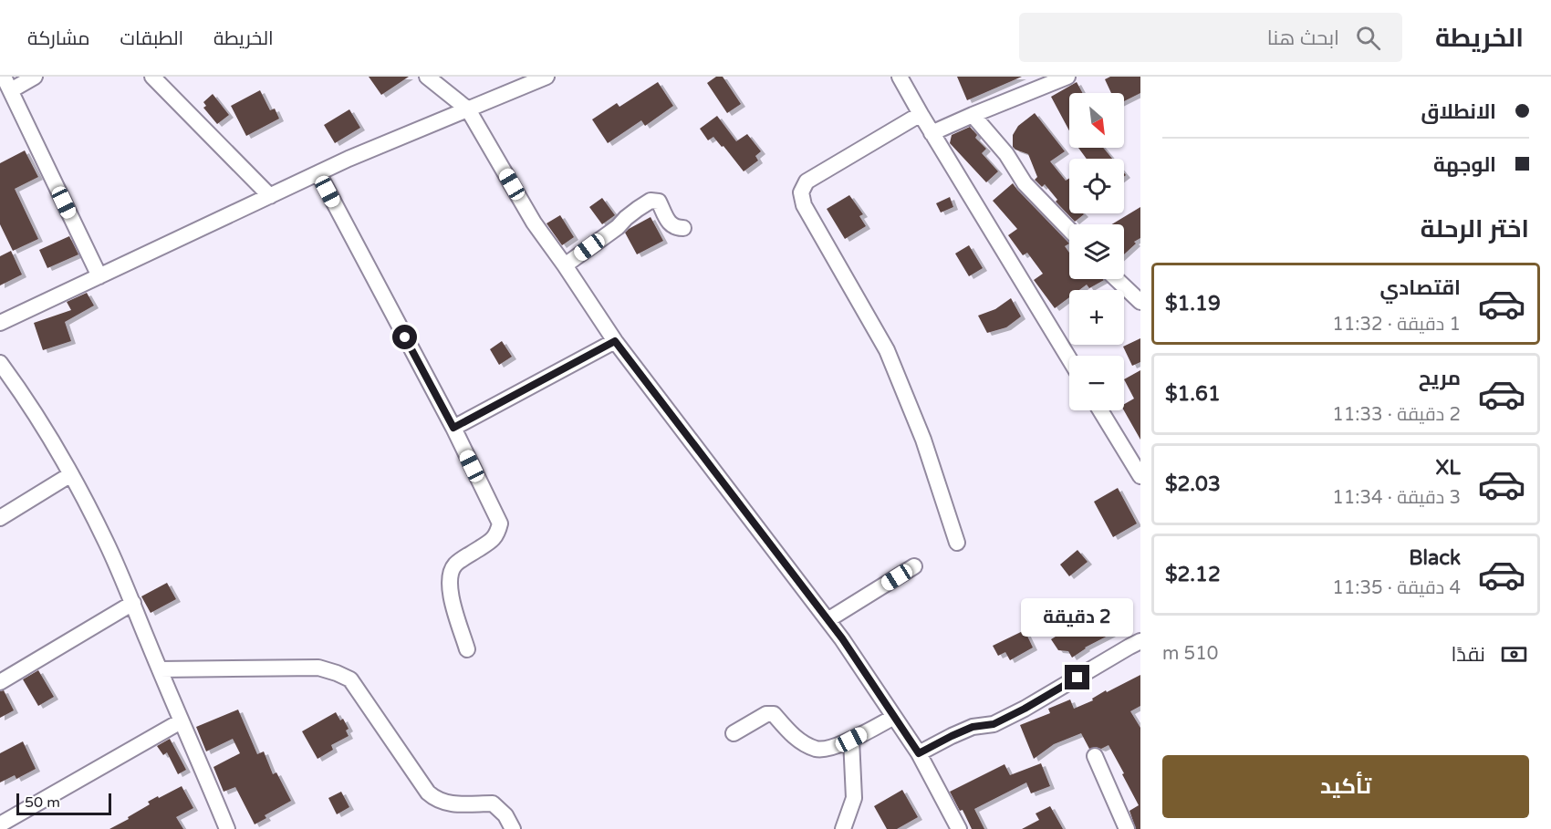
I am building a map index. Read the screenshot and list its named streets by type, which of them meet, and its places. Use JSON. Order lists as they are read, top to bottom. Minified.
{"scale_bar":"50 m","north":"bottom right","page":{"header":"الخريطة","search":"ابحث هنا","nav":["الخريطة","الطبقات","مشاركة"],"banner":["الانطلاق","الوجهة"],"map_buttons":["+","−"],"heading":"اختر الرحلة","list":[{"name":"اقتصادي","note":"1 دقيقة · 11:32","value":"$1.19"},{"name":"مريح","note":"2 دقيقة · 11:33","value":"$1.61"},{"name":"XL","note":"3 دقيقة · 11:34","value":"$2.03"},{"name":"Black","note":"4 دقيقة · 11:35","value":"$2.12"}],"bubble":"2 دقيقة","pay":["نقدًا","510 m"],"buttons":"تأكيد","scale":"50 m"}}
